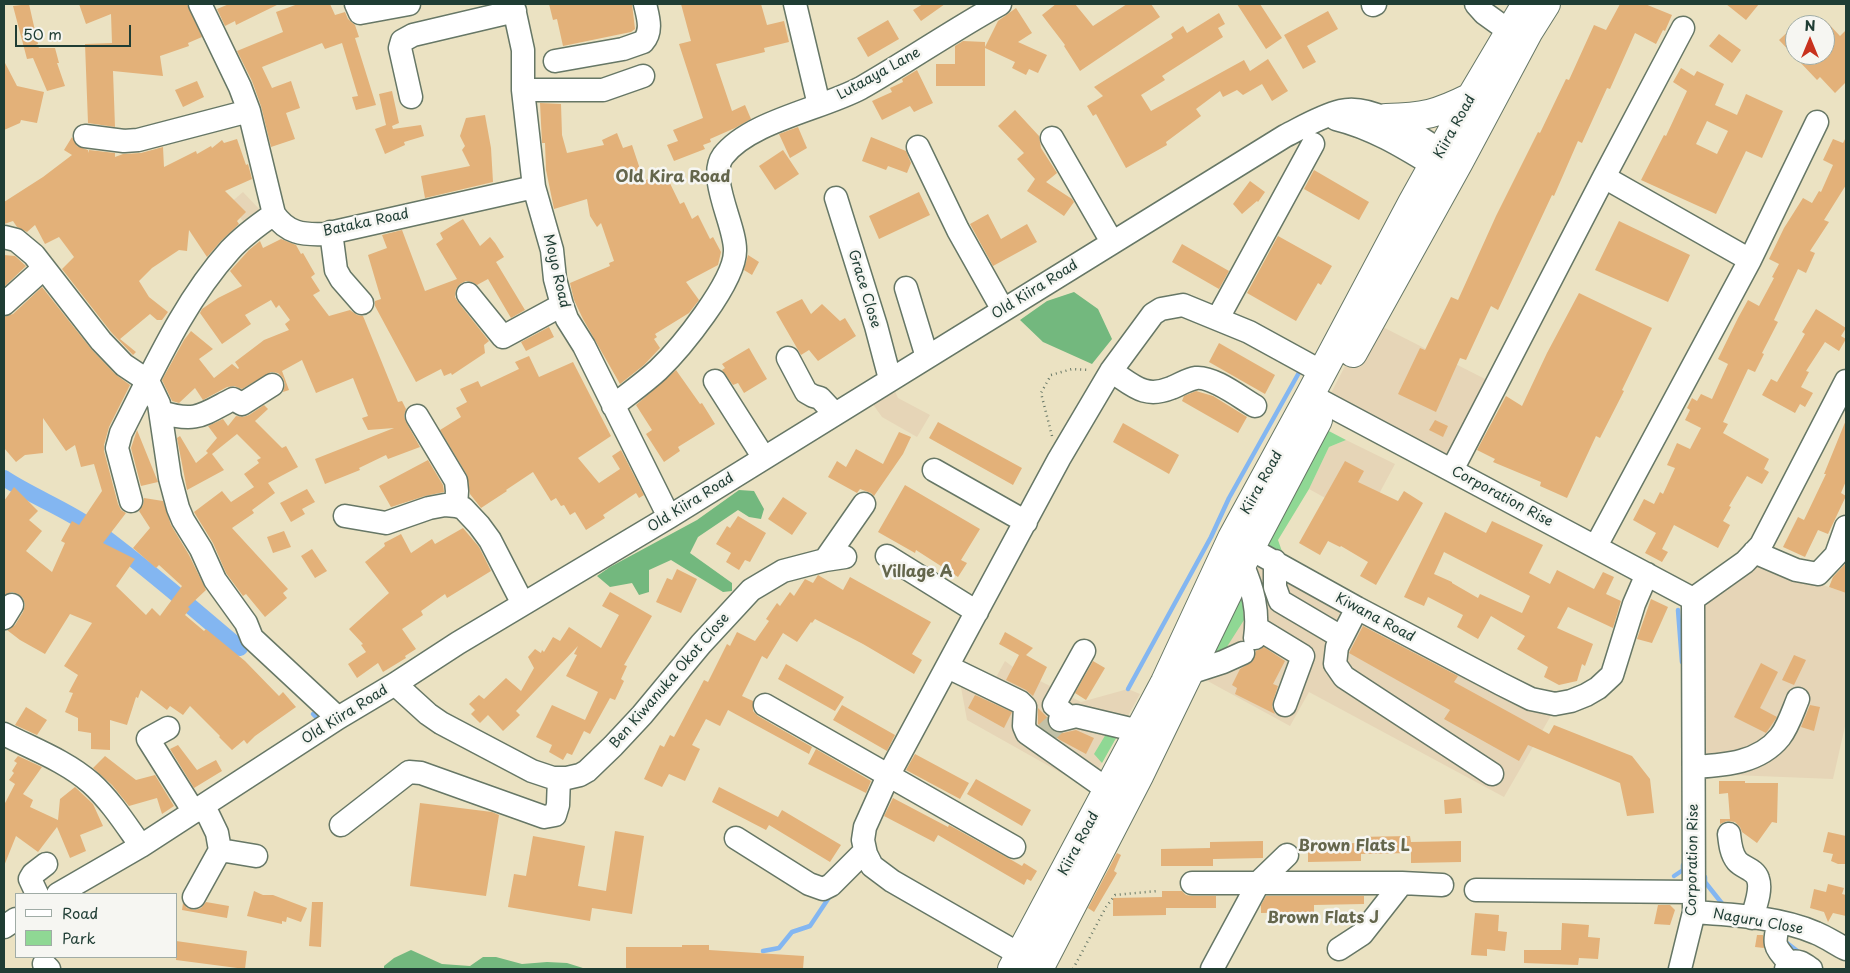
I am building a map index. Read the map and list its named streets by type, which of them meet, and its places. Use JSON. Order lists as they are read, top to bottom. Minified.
{"streets":{"main road":["Kiira Road"],"street":["Lutaaya Lane","Bataka Road","Moyo Road","Grace Close","Old Kiira Road","Corporation Rise","Kiwana Road","Ben Kiwanuka Okot Close","Naguru Close"]},"crossings":[["Lutaaya Lane","Moyo Road"],["Kiira Road","Old Kiira Road"],["Kiira Road","Corporation Rise"],["Kiira Road","Kiwana Road"],["Bataka Road","Moyo Road"],["Moyo Road","Old Kiira Road"],["Grace Close","Old Kiira Road"],["Old Kiira Road","Ben Kiwanuka Okot Close"],["Corporation Rise","Kiwana Road"],["Corporation Rise","Naguru Close"]],"districts":["Old Kira Road","Village A","Brown Flats L","Brown Flats J"],"legend":["Road","Park"],"scale_bar":"50 m","north":"top"}
